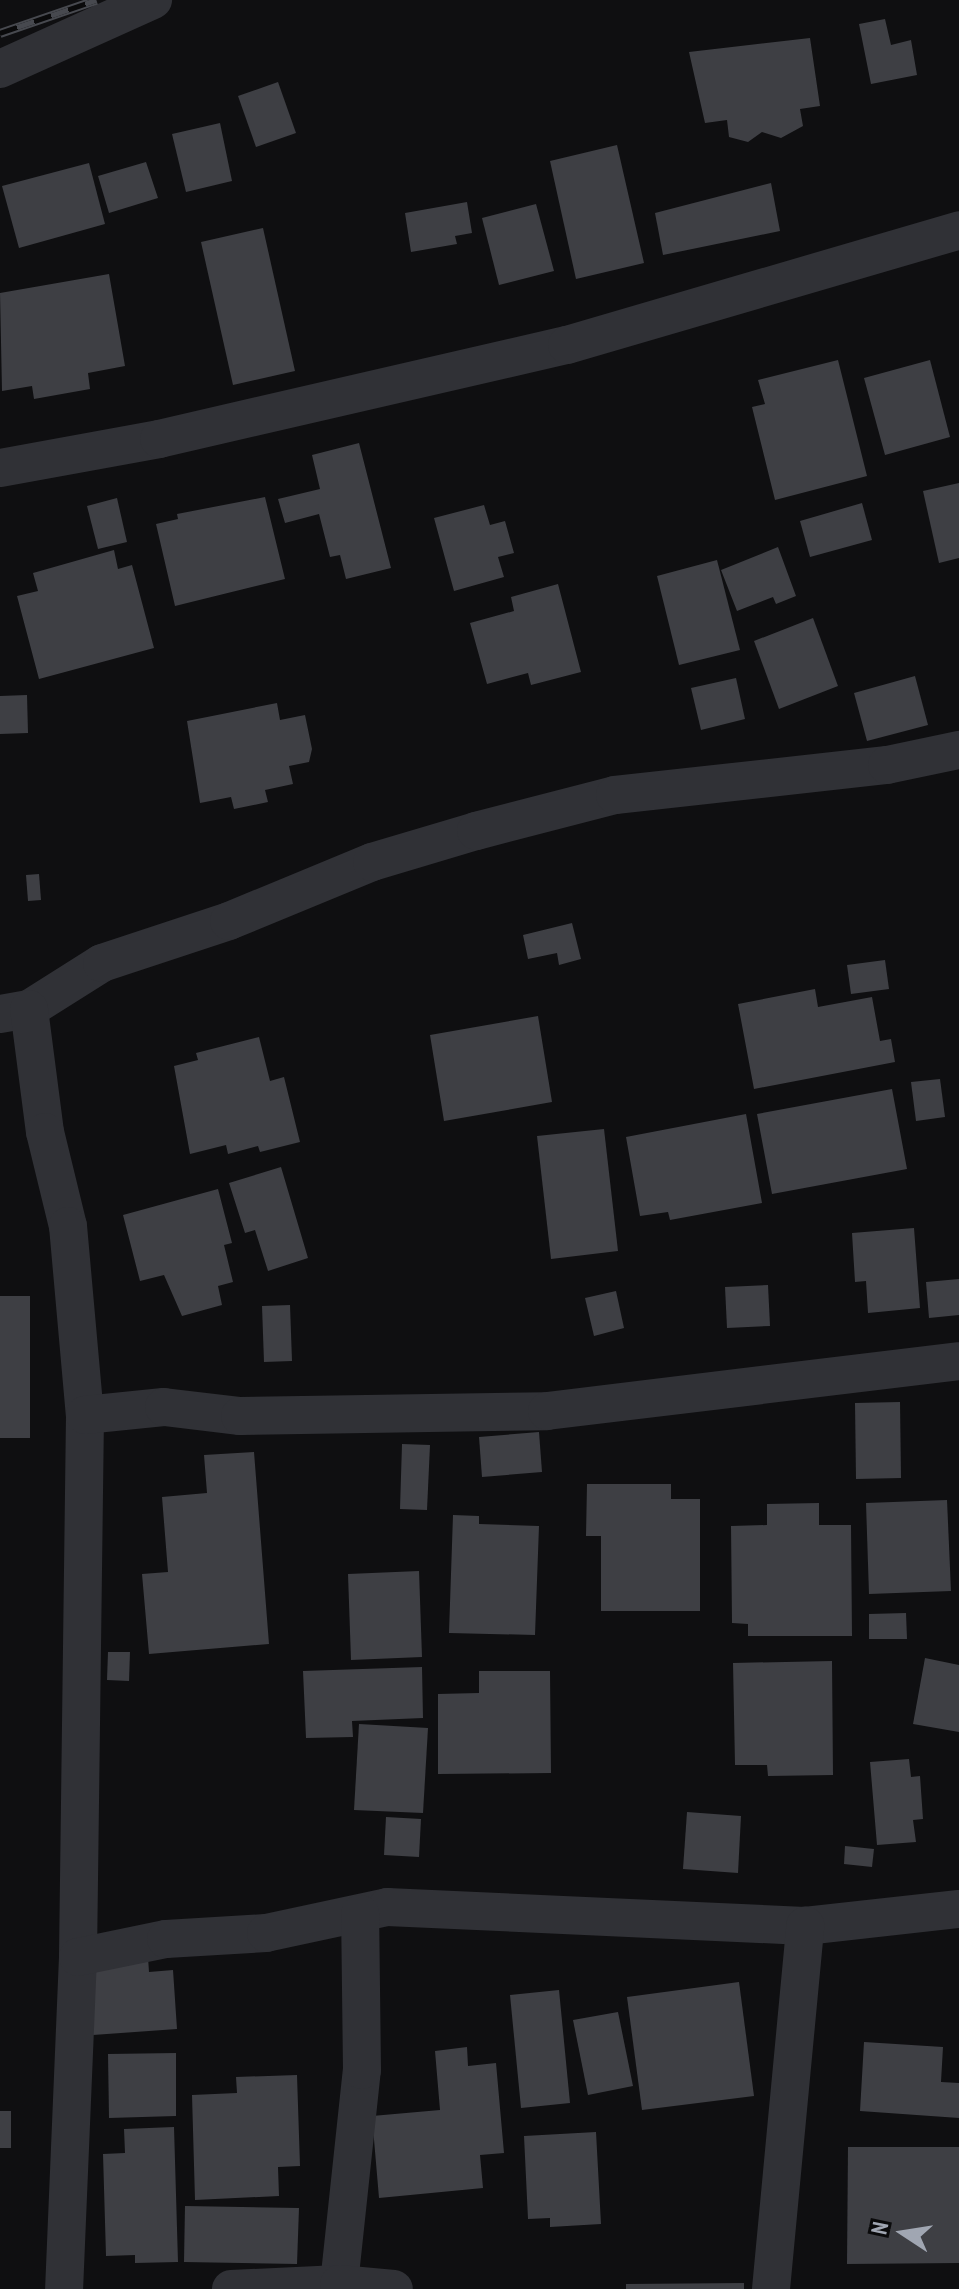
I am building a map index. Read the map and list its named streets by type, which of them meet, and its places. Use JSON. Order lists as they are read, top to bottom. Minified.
{"north":"left"}
